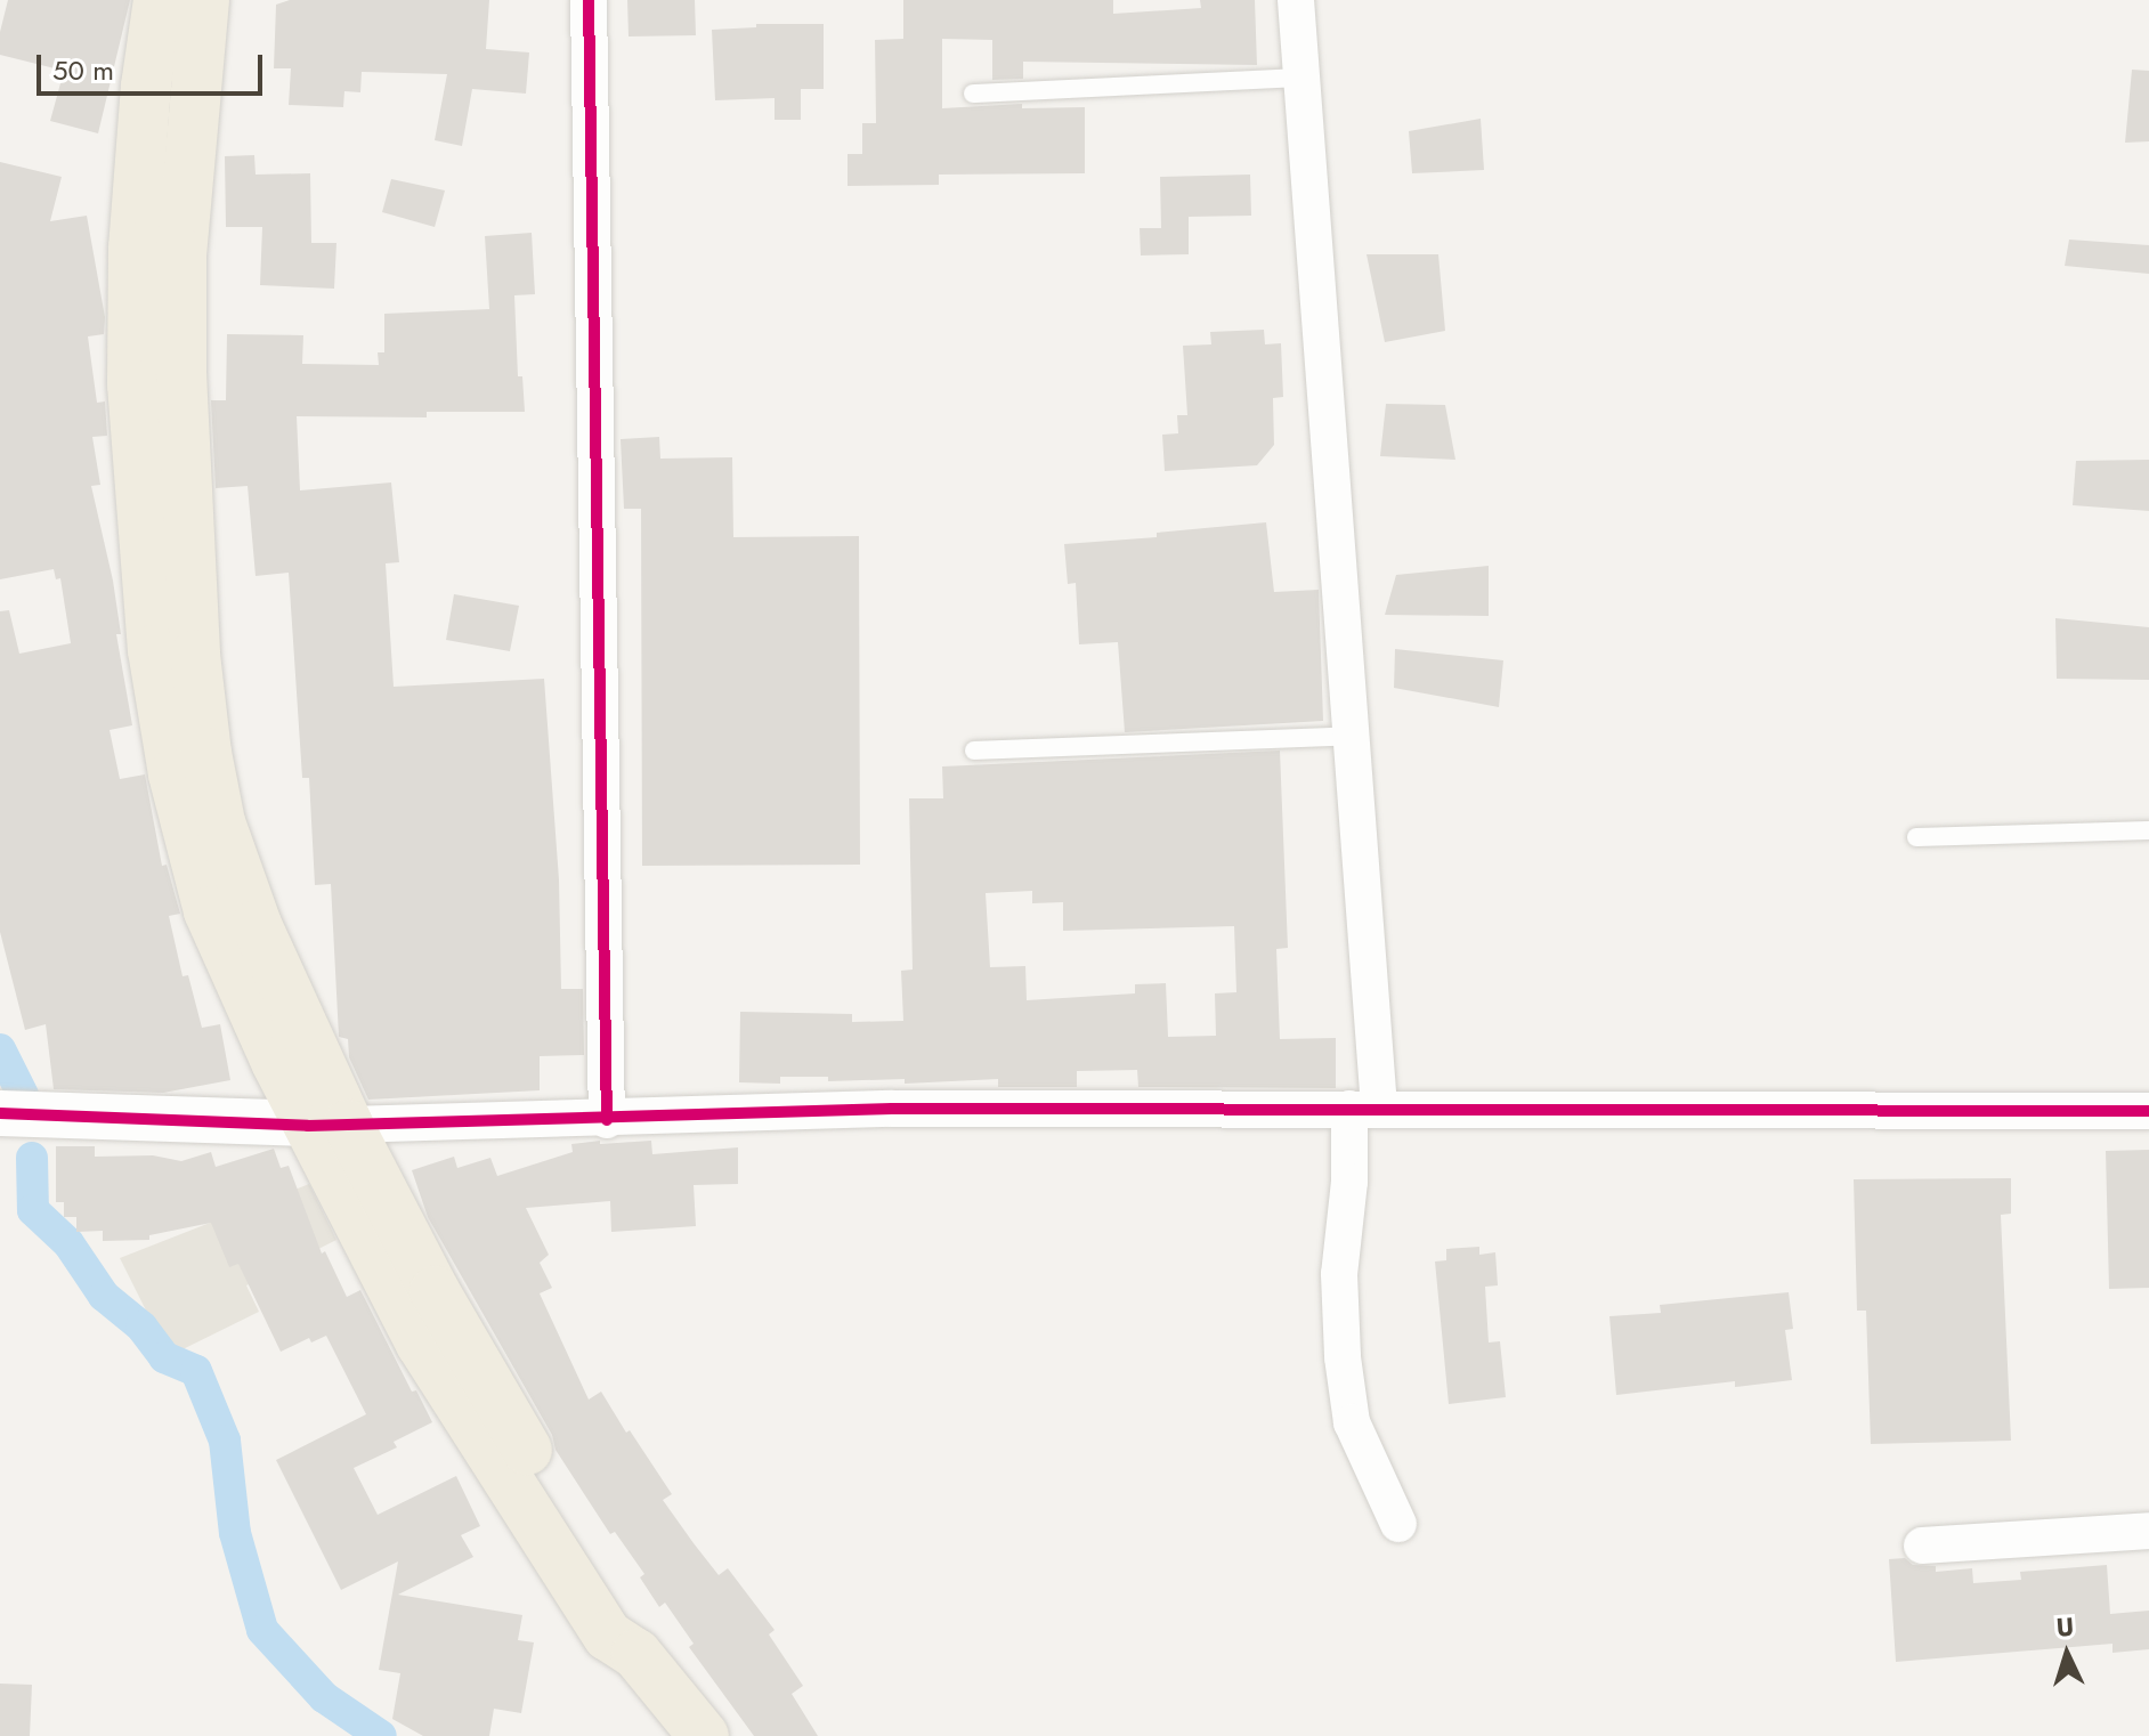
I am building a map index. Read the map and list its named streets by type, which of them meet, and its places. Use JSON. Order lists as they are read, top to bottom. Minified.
{"scale_bar":"50 m","north":"top"}
